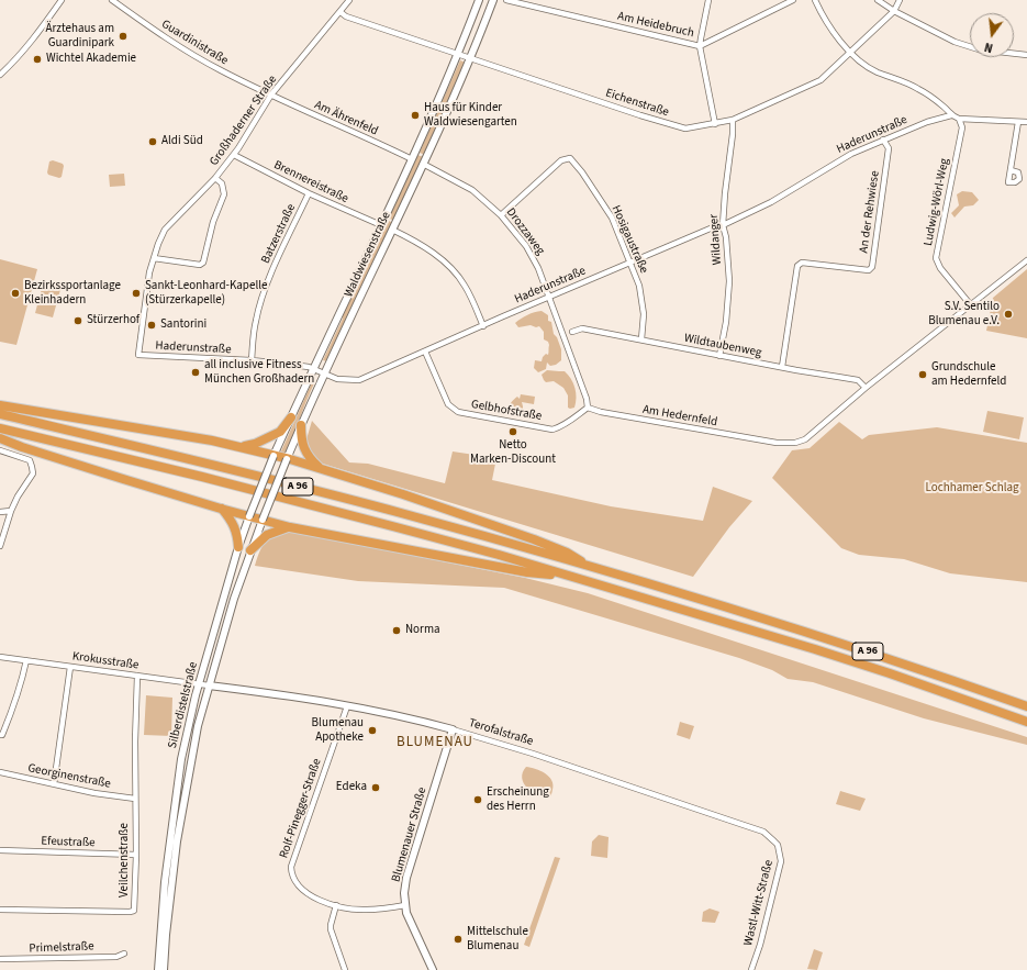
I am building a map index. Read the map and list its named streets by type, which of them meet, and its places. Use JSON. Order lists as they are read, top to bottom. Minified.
{"streets":{"highway":["A 96"],"street":["Am Heidebruch","Guardinistraße","Eichenstraße","Am Ährenfeld","Großhaderner Straße","Haderunstraße","Brennereistraße","Ludwig-Wörl-Weg","An der Rehwiese","Drozzaweg","Batzerstraße","Hosigaustraße","Wildanger","Waldwiesenstraße","Wildtaubenweg","Gelbhofstraße","Am Hedernfeld","Krokusstraße","Silberdistelstraße","Terofalstraße","Georginenstraße","Rolf-Pinegger-Straße","Blumenauer Straße","Efeustraße","Veilchenstraße","Wastl-Witt-Straße","Primelstraße"]},"crossings":[["Guardinistraße","Am Ährenfeld"],["Guardinistraße","Großhaderner Straße"],["Eichenstraße","Großhaderner Straße"],["Eichenstraße","Wildanger"],["Eichenstraße","Waldwiesenstraße"],["Am Ährenfeld","Großhaderner Straße"],["Am Ährenfeld","Waldwiesenstraße"],["Großhaderner Straße","Haderunstraße"],["Großhaderner Straße","Brennereistraße"],["Haderunstraße","An der Rehwiese"],["Haderunstraße","Drozzaweg"],["Haderunstraße","Batzerstraße"],["Haderunstraße","Hosigaustraße"],["Haderunstraße","Wildanger"],["Haderunstraße","Waldwiesenstraße"],["Haderunstraße","Gelbhofstraße"],["Brennereistraße","Batzerstraße"],["Brennereistraße","Waldwiesenstraße"],["Ludwig-Wörl-Weg","Am Hedernfeld"],["An der Rehwiese","Wildtaubenweg"],["Drozzaweg","Hosigaustraße"],["Drozzaweg","Waldwiesenstraße"],["Hosigaustraße","Wildtaubenweg"],["Wildanger","Wildtaubenweg"],["Waldwiesenstraße","Silberdistelstraße"],["Wildtaubenweg","Am Hedernfeld"],["Gelbhofstraße","Am Hedernfeld"],["Krokusstraße","Silberdistelstraße"],["Krokusstraße","Terofalstraße"],["Krokusstraße","Veilchenstraße"],["Silberdistelstraße","Terofalstraße"],["Terofalstraße","Rolf-Pinegger-Straße"],["Terofalstraße","Blumenauer Straße"],["Terofalstraße","Wastl-Witt-Straße"],["Georginenstraße","Veilchenstraße"],["Rolf-Pinegger-Straße","Blumenauer Straße"],["Efeustraße","Veilchenstraße"]],"districts":["BLUMENAU"],"parks":["Lochhamer Schlag"],"places":["Ärztehaus am Guardinipark","Wichtel Akademie","Haus für Kinder Waldwiesengarten","Aldi Süd","Bezirkssportanlage Kleinhadern","Sankt-Leonhard-Kapelle (Stürzerkapelle)","S.V. Sentilo Blumenau e.V.","Stürzerhof","Santorini","all inclusive Fitness München Großhadern","Grundschule am Hedernfeld","Netto Marken-Discount","Norma","Blumenau Apotheke","Edeka","Erscheinung des Herrn","Mittelschule Blumenau"],"north":"bottom"}
